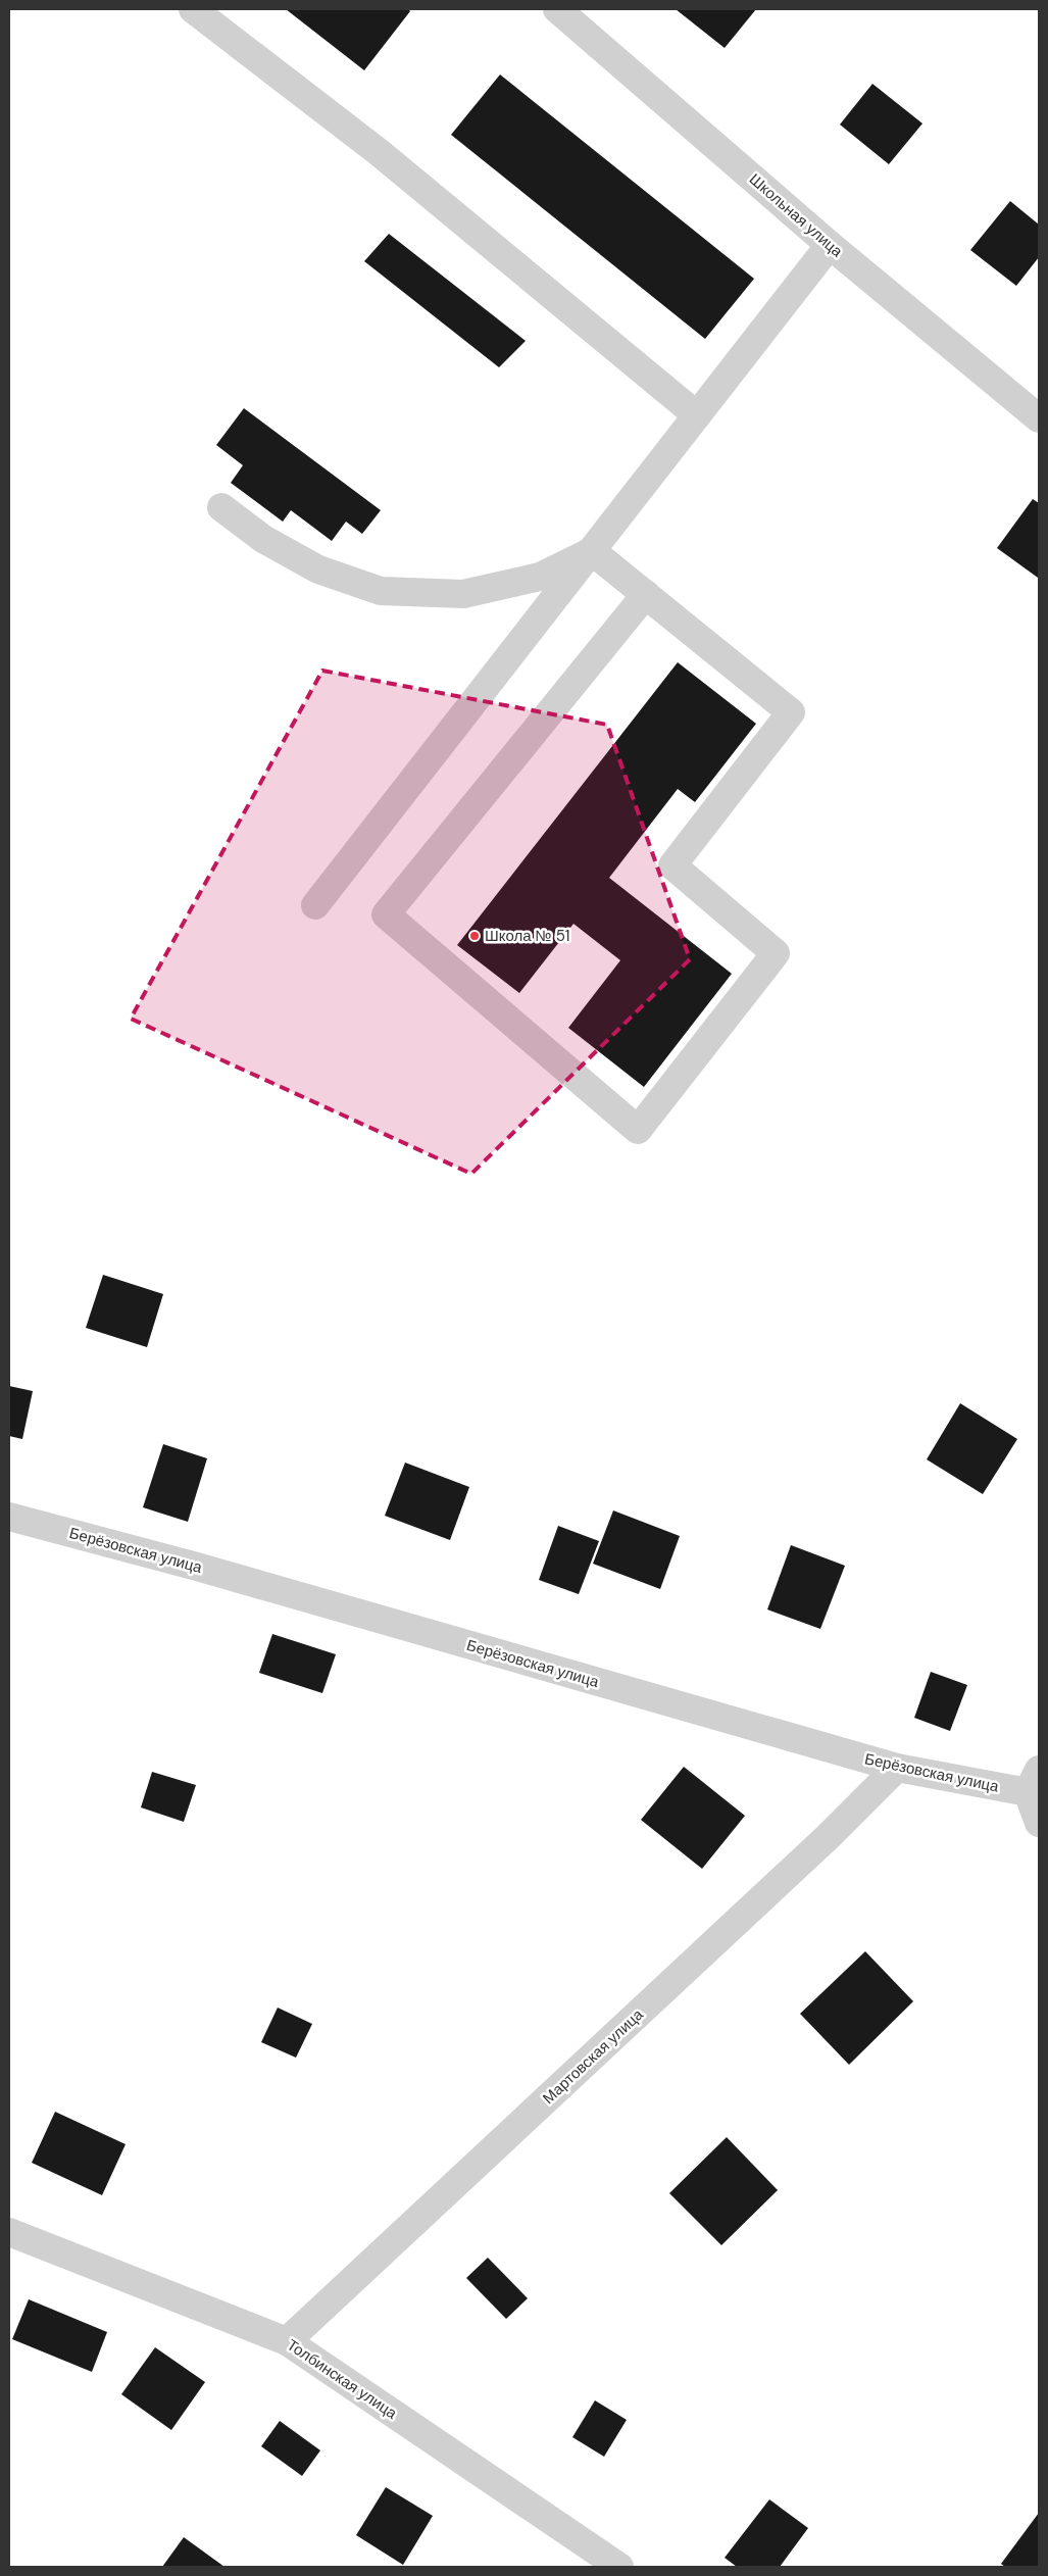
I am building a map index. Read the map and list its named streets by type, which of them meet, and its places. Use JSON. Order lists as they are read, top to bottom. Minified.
{"streets":{"street":["Школьная улица","Берёзовская улица","Мартовская улица","Толбинская улица"]},"crossings":[["Берёзовская улица","Мартовская улица"],["Мартовская улица","Толбинская улица"]],"places":["Школа № 51"]}
